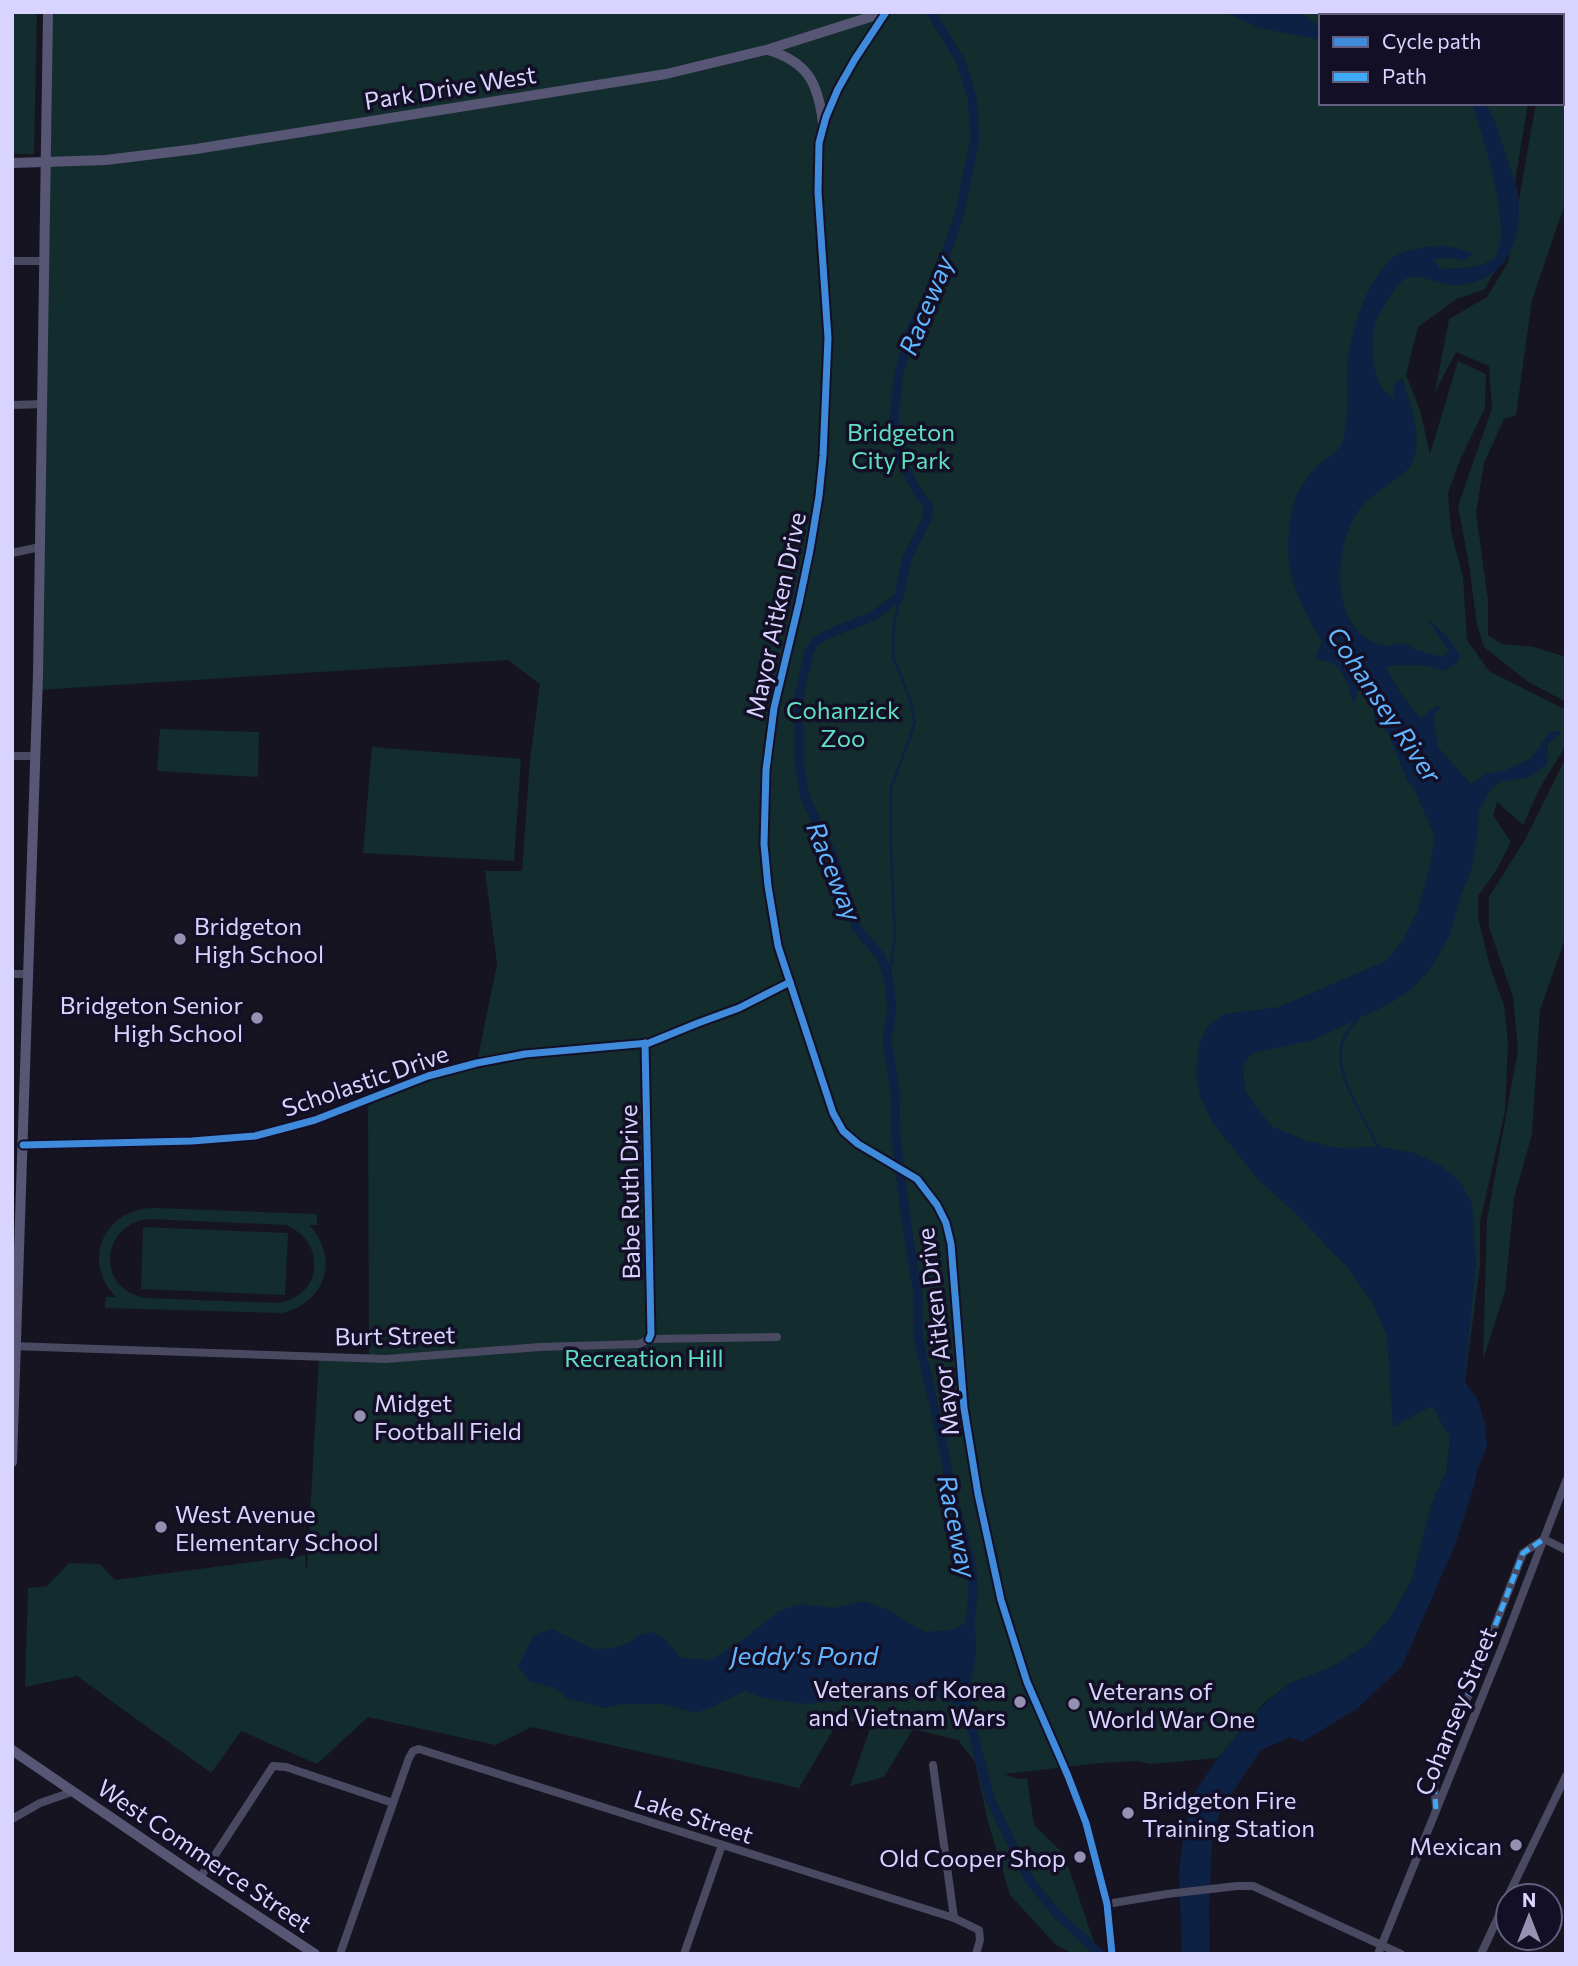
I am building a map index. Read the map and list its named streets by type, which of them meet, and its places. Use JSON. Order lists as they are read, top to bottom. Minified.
{"streets":{"street":["Park Drive West","Mayor Aitken Drive","Scholastic Drive","Babe Ruth Drive","Burt Street","Cohansey Street","Lake Street","West Commerce Street"]},"crossings":[["Park Drive West","Mayor Aitken Drive"],["Mayor Aitken Drive","Scholastic Drive"],["Scholastic Drive","Babe Ruth Drive"],["Babe Ruth Drive","Burt Street"]],"water":["Raceway","Cohansey River","Jeddy's Pond"],"parks":["Bridgeton City Park","Cohanzick Zoo","Recreation Hill"],"places":["Bridgeton High School","Bridgeton Senior High School","Midget Football Field","West Avenue Elementary School","Veterans of Korea and Vietnam Wars","Veterans of World War One","Bridgeton Fire Training Station","Mexican","Old Cooper Shop"],"legend":["Cycle path","Path"],"north":"top"}
